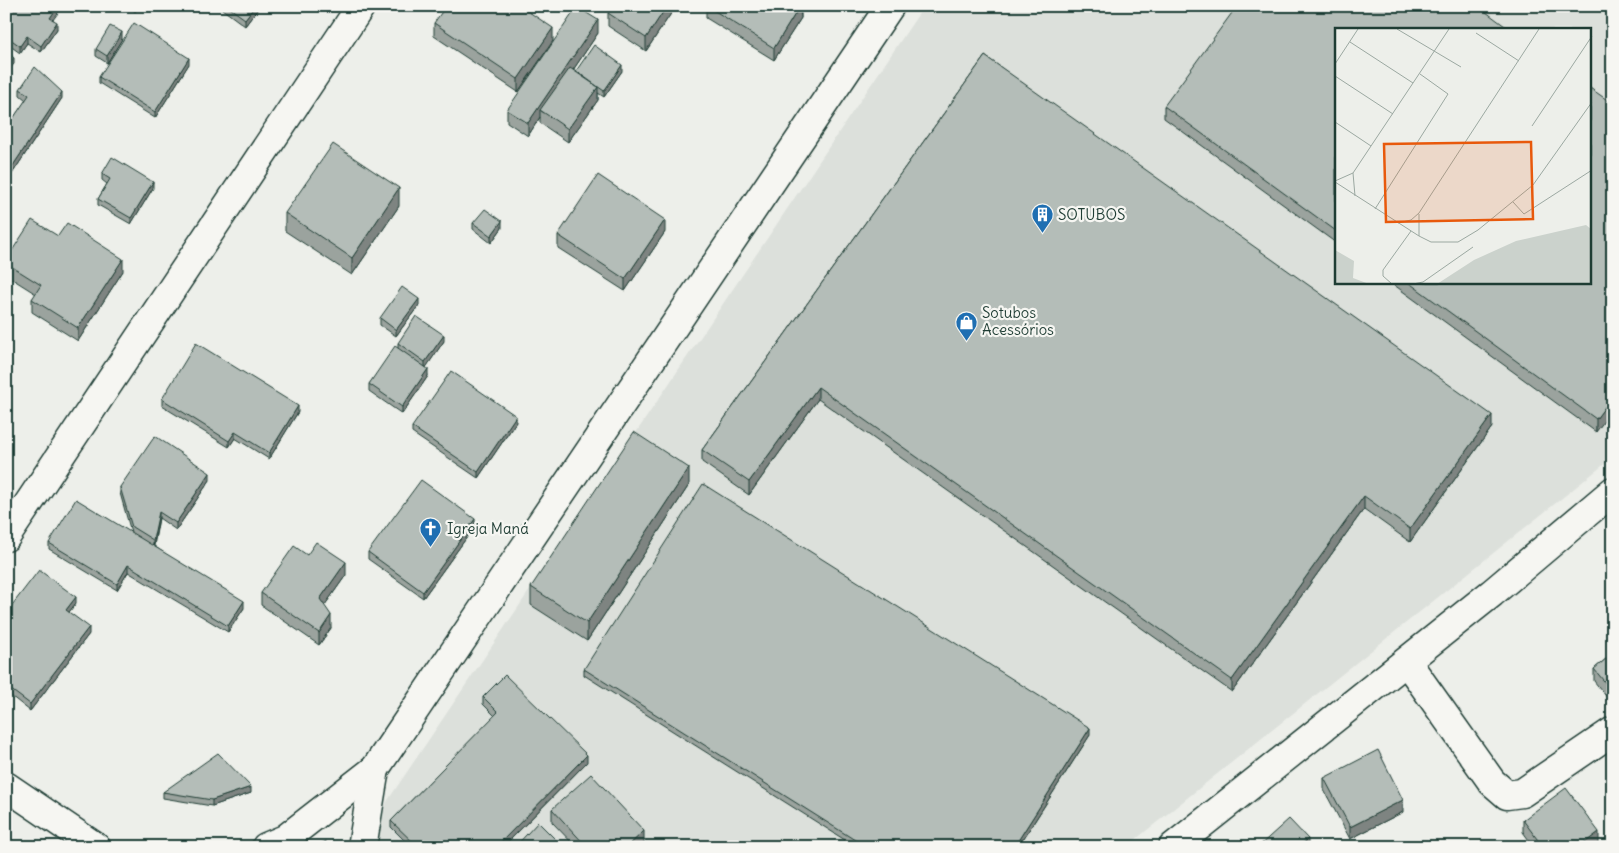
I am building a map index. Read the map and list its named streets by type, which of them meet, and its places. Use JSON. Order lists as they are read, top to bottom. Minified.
{"places":{"building":["SOTUBOS"],"shop":["Sotubos Acessórios"],"church":["Igreja Maná"]}}
